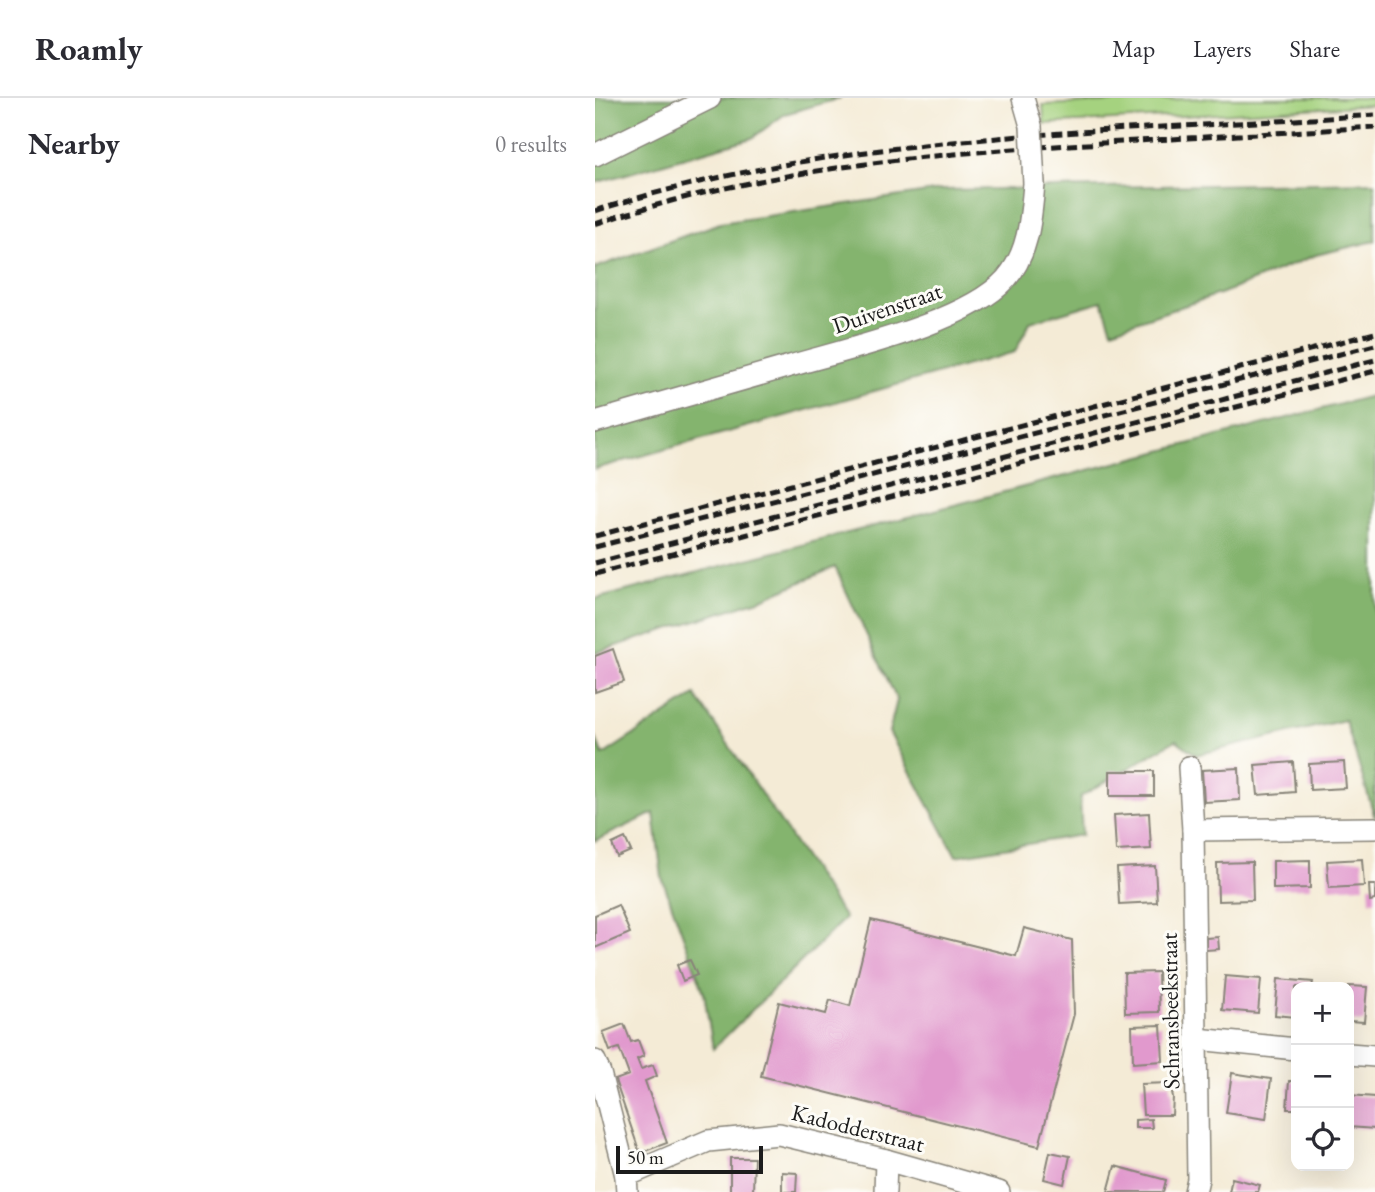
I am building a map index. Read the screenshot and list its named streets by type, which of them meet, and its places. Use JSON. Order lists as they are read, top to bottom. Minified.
{"streets":{"street":["Duivenstraat","Schransbeekstraat","Kadodderstraat"]},"scale_bar":"50 m","page":{"header":"Roamly","nav":["Map","Layers","Share"],"heading":["Nearby","0 results"],"map_buttons":["+","−"],"scale":"50 m"}}
